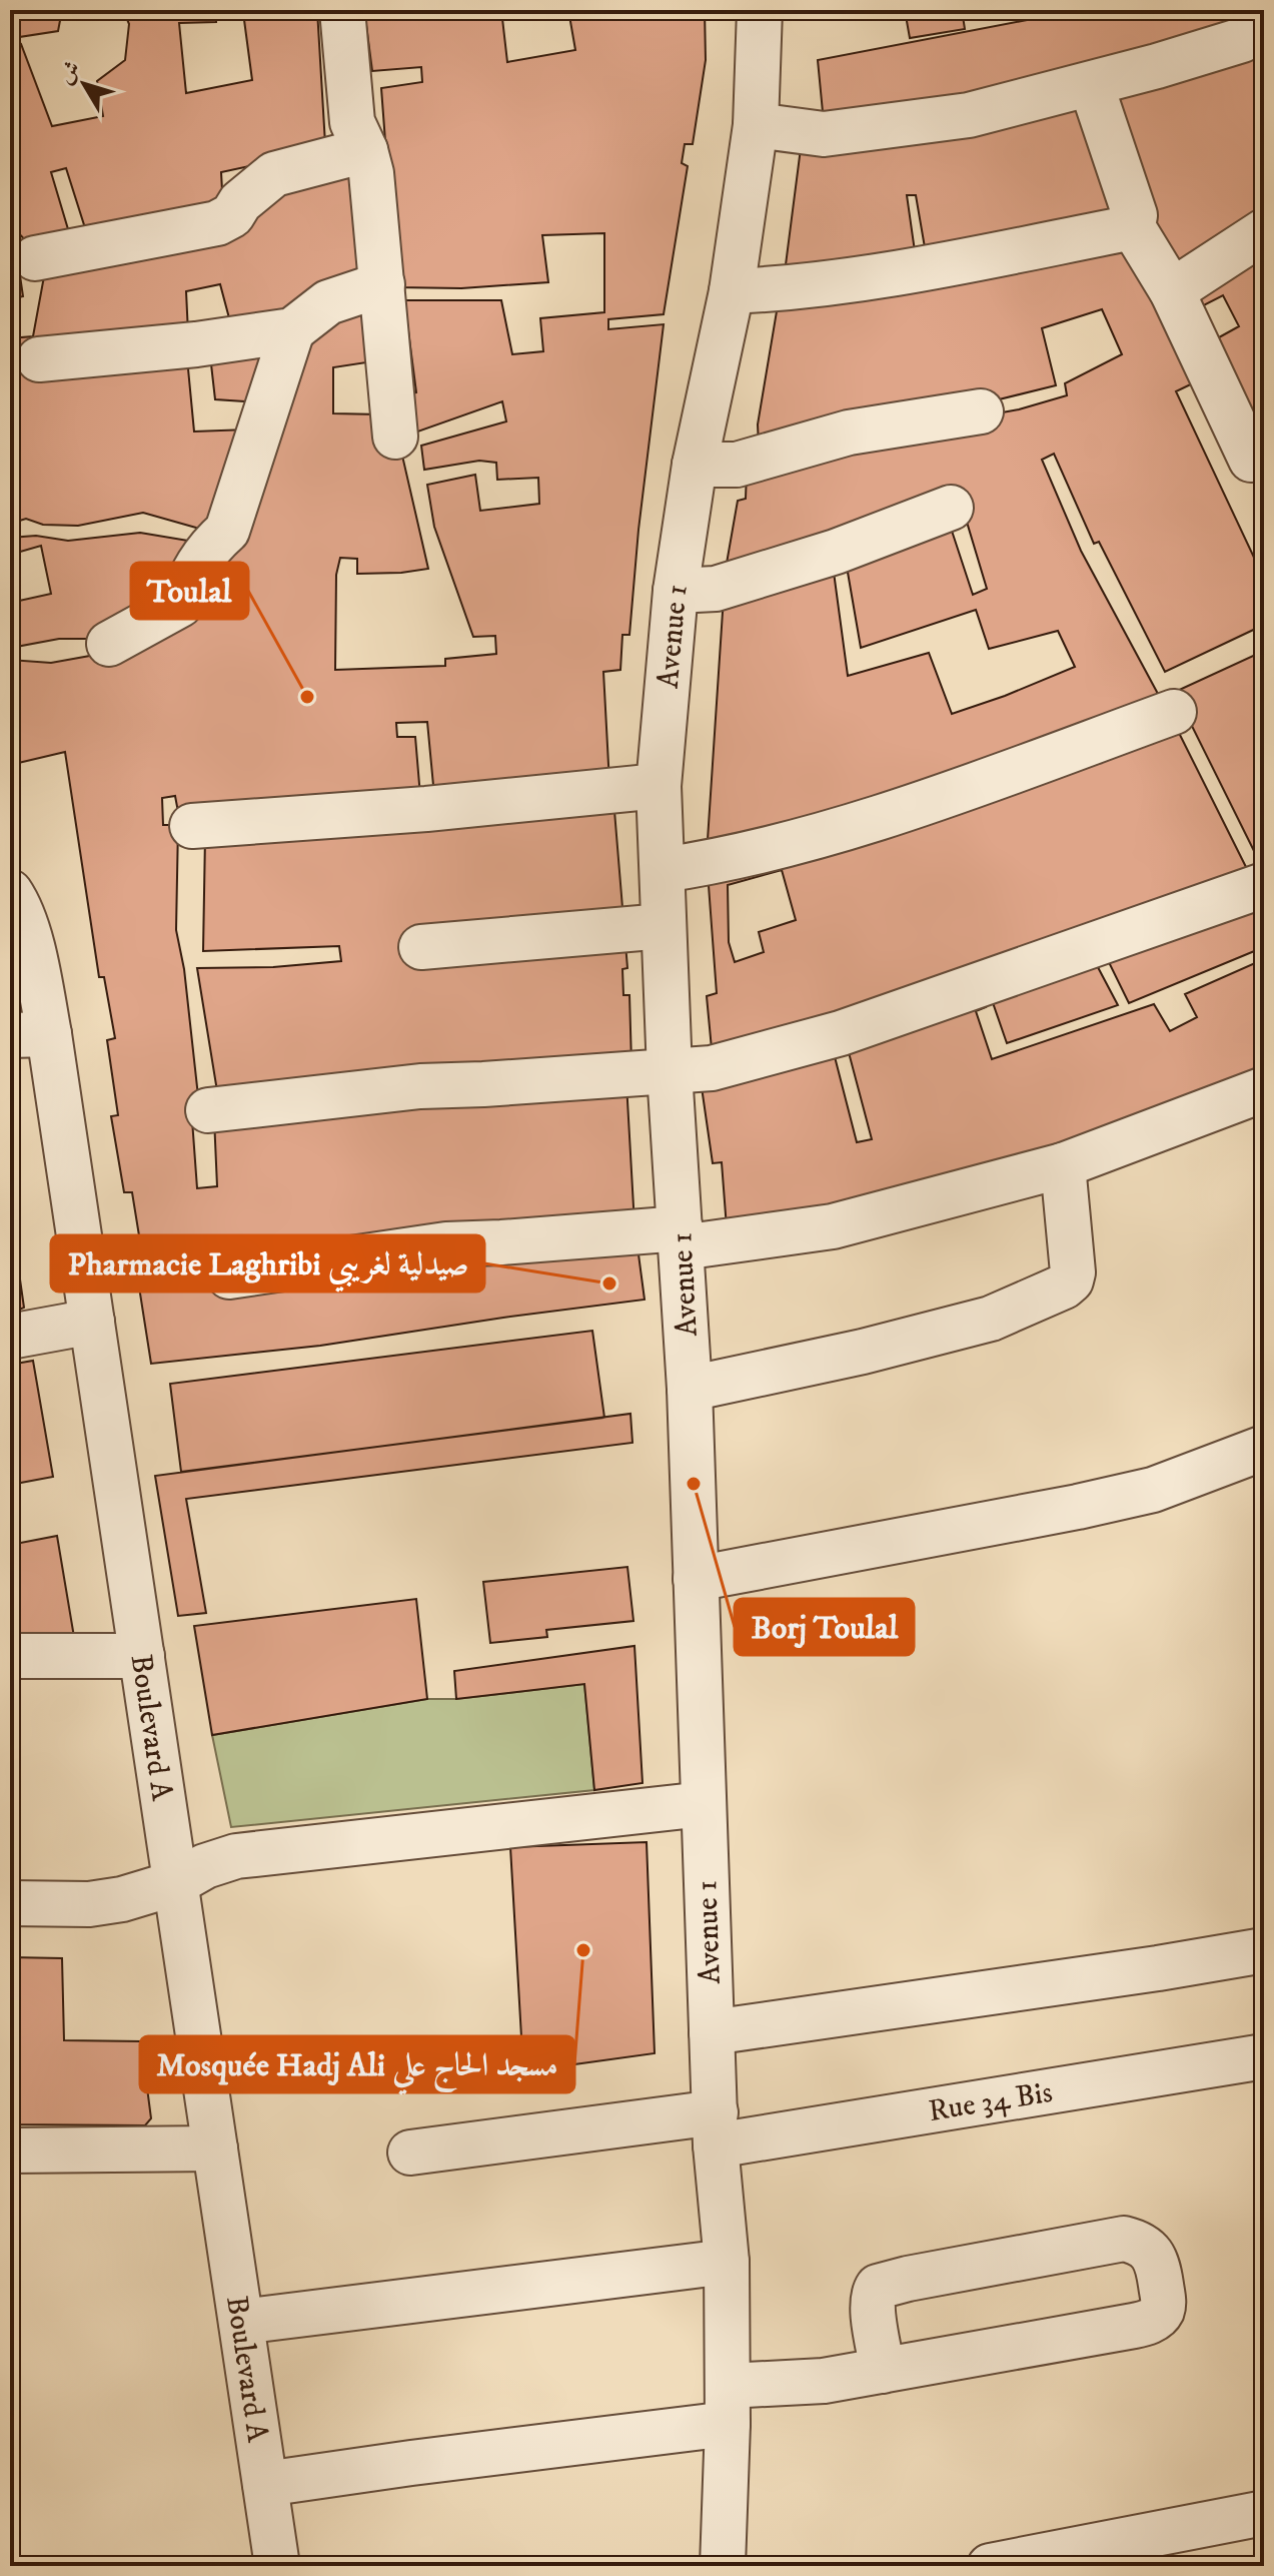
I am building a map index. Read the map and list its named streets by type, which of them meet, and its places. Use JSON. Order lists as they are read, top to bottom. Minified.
{"streets":{"street":["Avenue 1","Boulevard A","Rue 34 Bis"]},"crossings":[["Avenue 1","Rue 34 Bis"]],"places":["Toulal","Pharmacie Laghribi صيدلية لغريبي","Borj Toulal","Mosquée Hadj Ali مسجد الحاج علي"],"north":"top left"}
